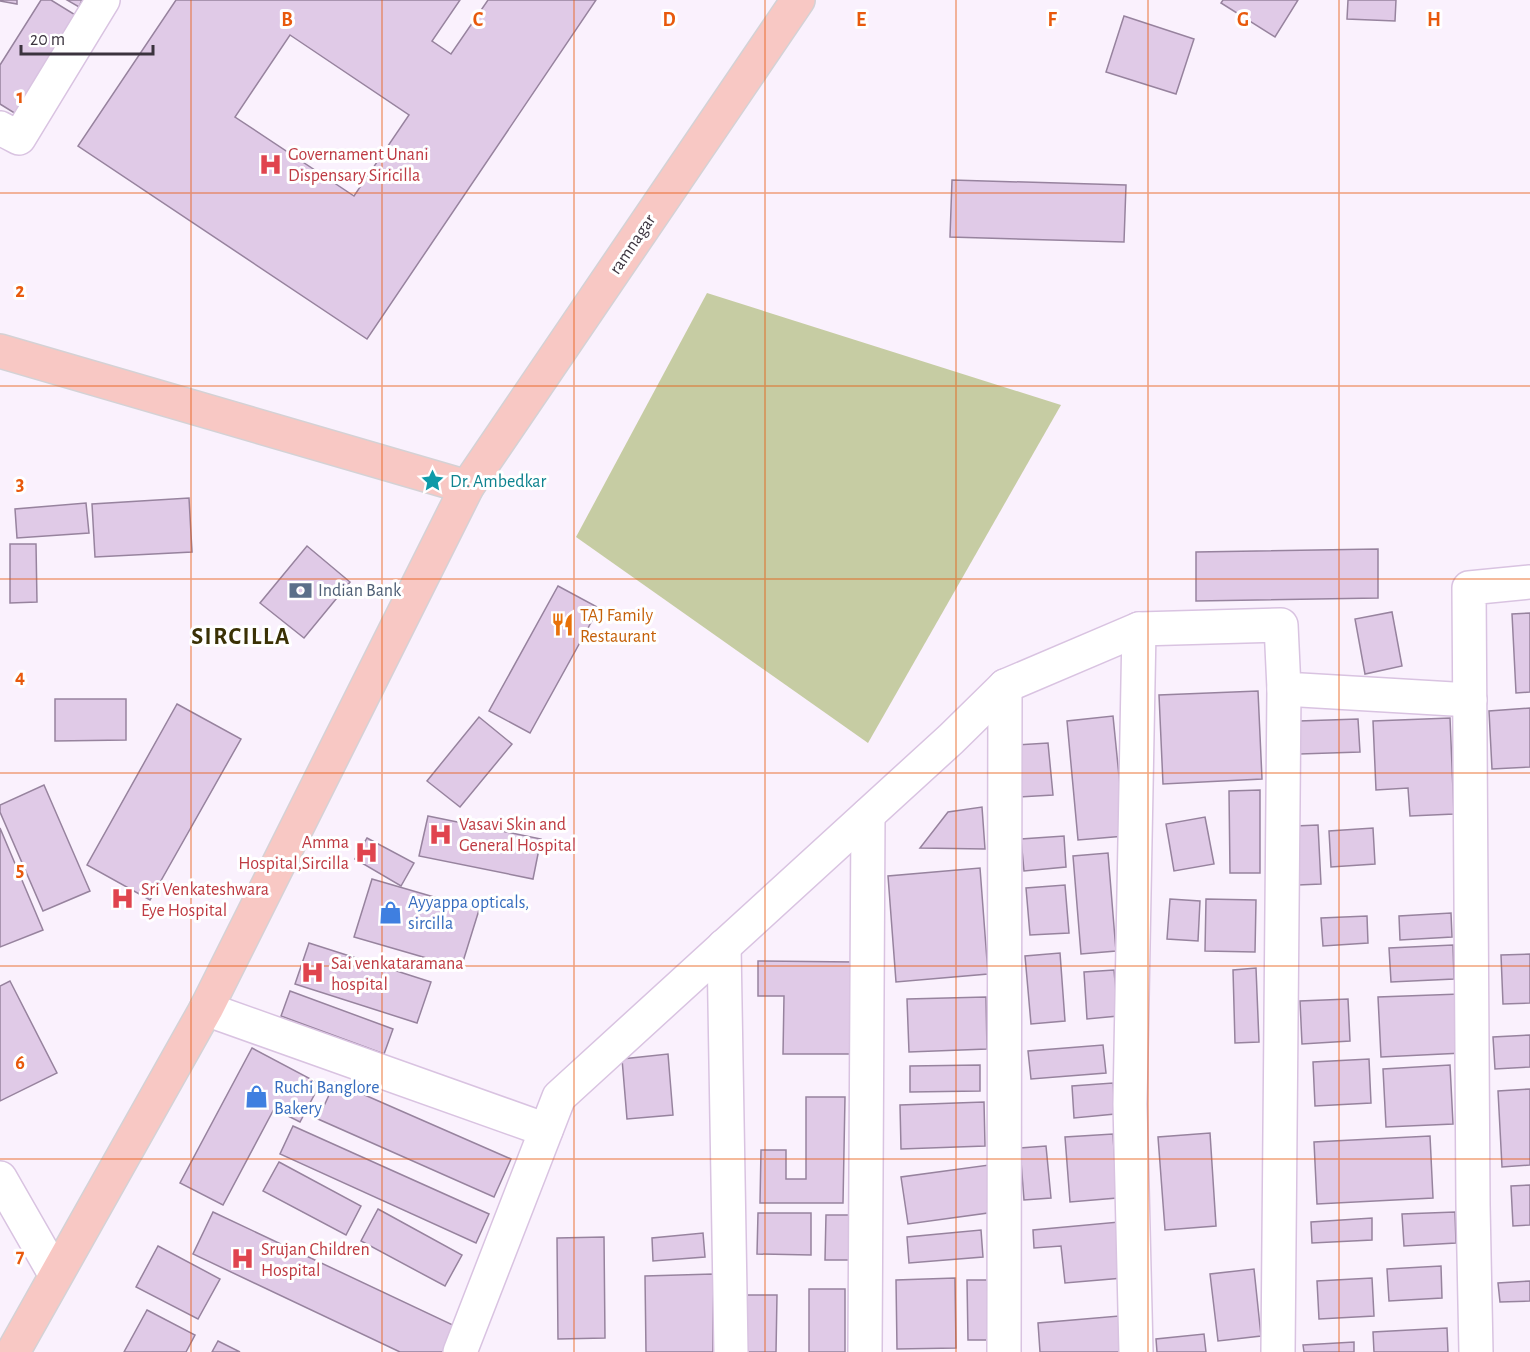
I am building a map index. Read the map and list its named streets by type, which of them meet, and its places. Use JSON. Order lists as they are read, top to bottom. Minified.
{"streets":{"main road":["ramnagar"]},"districts":["SIRCILLA"],"places":{"hospital":["Governament Unani Dispensary Siricilla","Vasavi Skin and General Hospital","Amma Hospital,Sircilla","Sri Venkateshwara Eye Hospital","Sai venkataramana hospital","Srujan Children Hospital"],"place":["Dr. Ambedkar"],"bank":["Indian Bank"],"restaurant":["TAJ Family Restaurant"],"shop":["Ayyappa opticals, sircilla","Ruchi Banglore Bakery"]},"scale_bar":"20 m","grid":{"columns":["B","C","D","E","F","G","H"],"rows":["1","2","3","4","5","6","7"]}}
